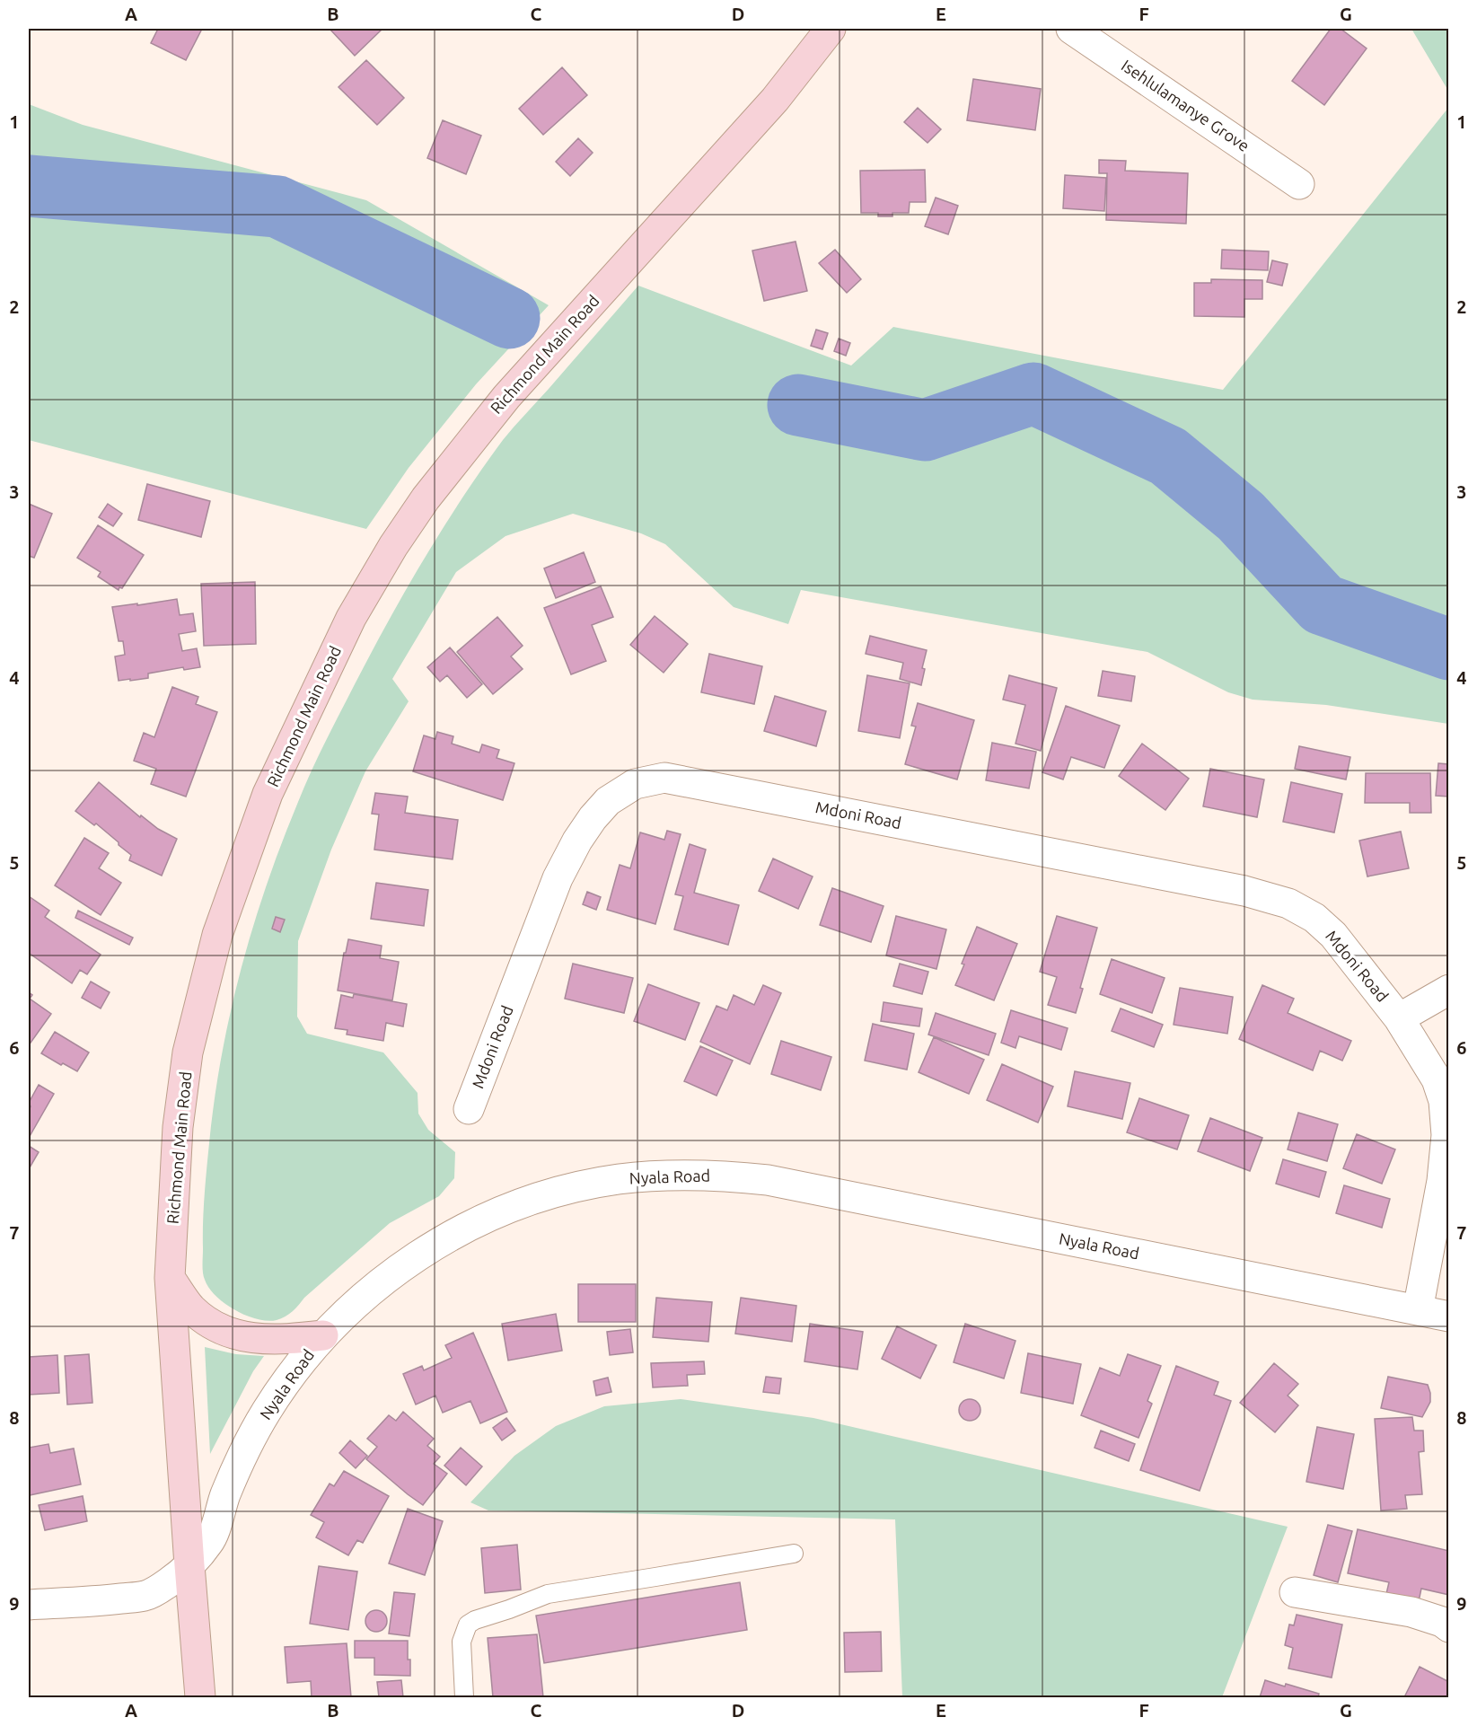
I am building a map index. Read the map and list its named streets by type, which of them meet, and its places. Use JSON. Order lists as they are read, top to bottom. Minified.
{"streets":{"main road":["Richmond Main Road"],"street":["Isehlulamanye Grove","Mdoni Road","Nyala Road"]},"crossings":[["Richmond Main Road","Nyala Road"],["Mdoni Road","Nyala Road"]],"grid":{"columns":["A","B","C","D","E","F","G"],"rows":["1","2","3","4","5","6","7","8","9"]}}
